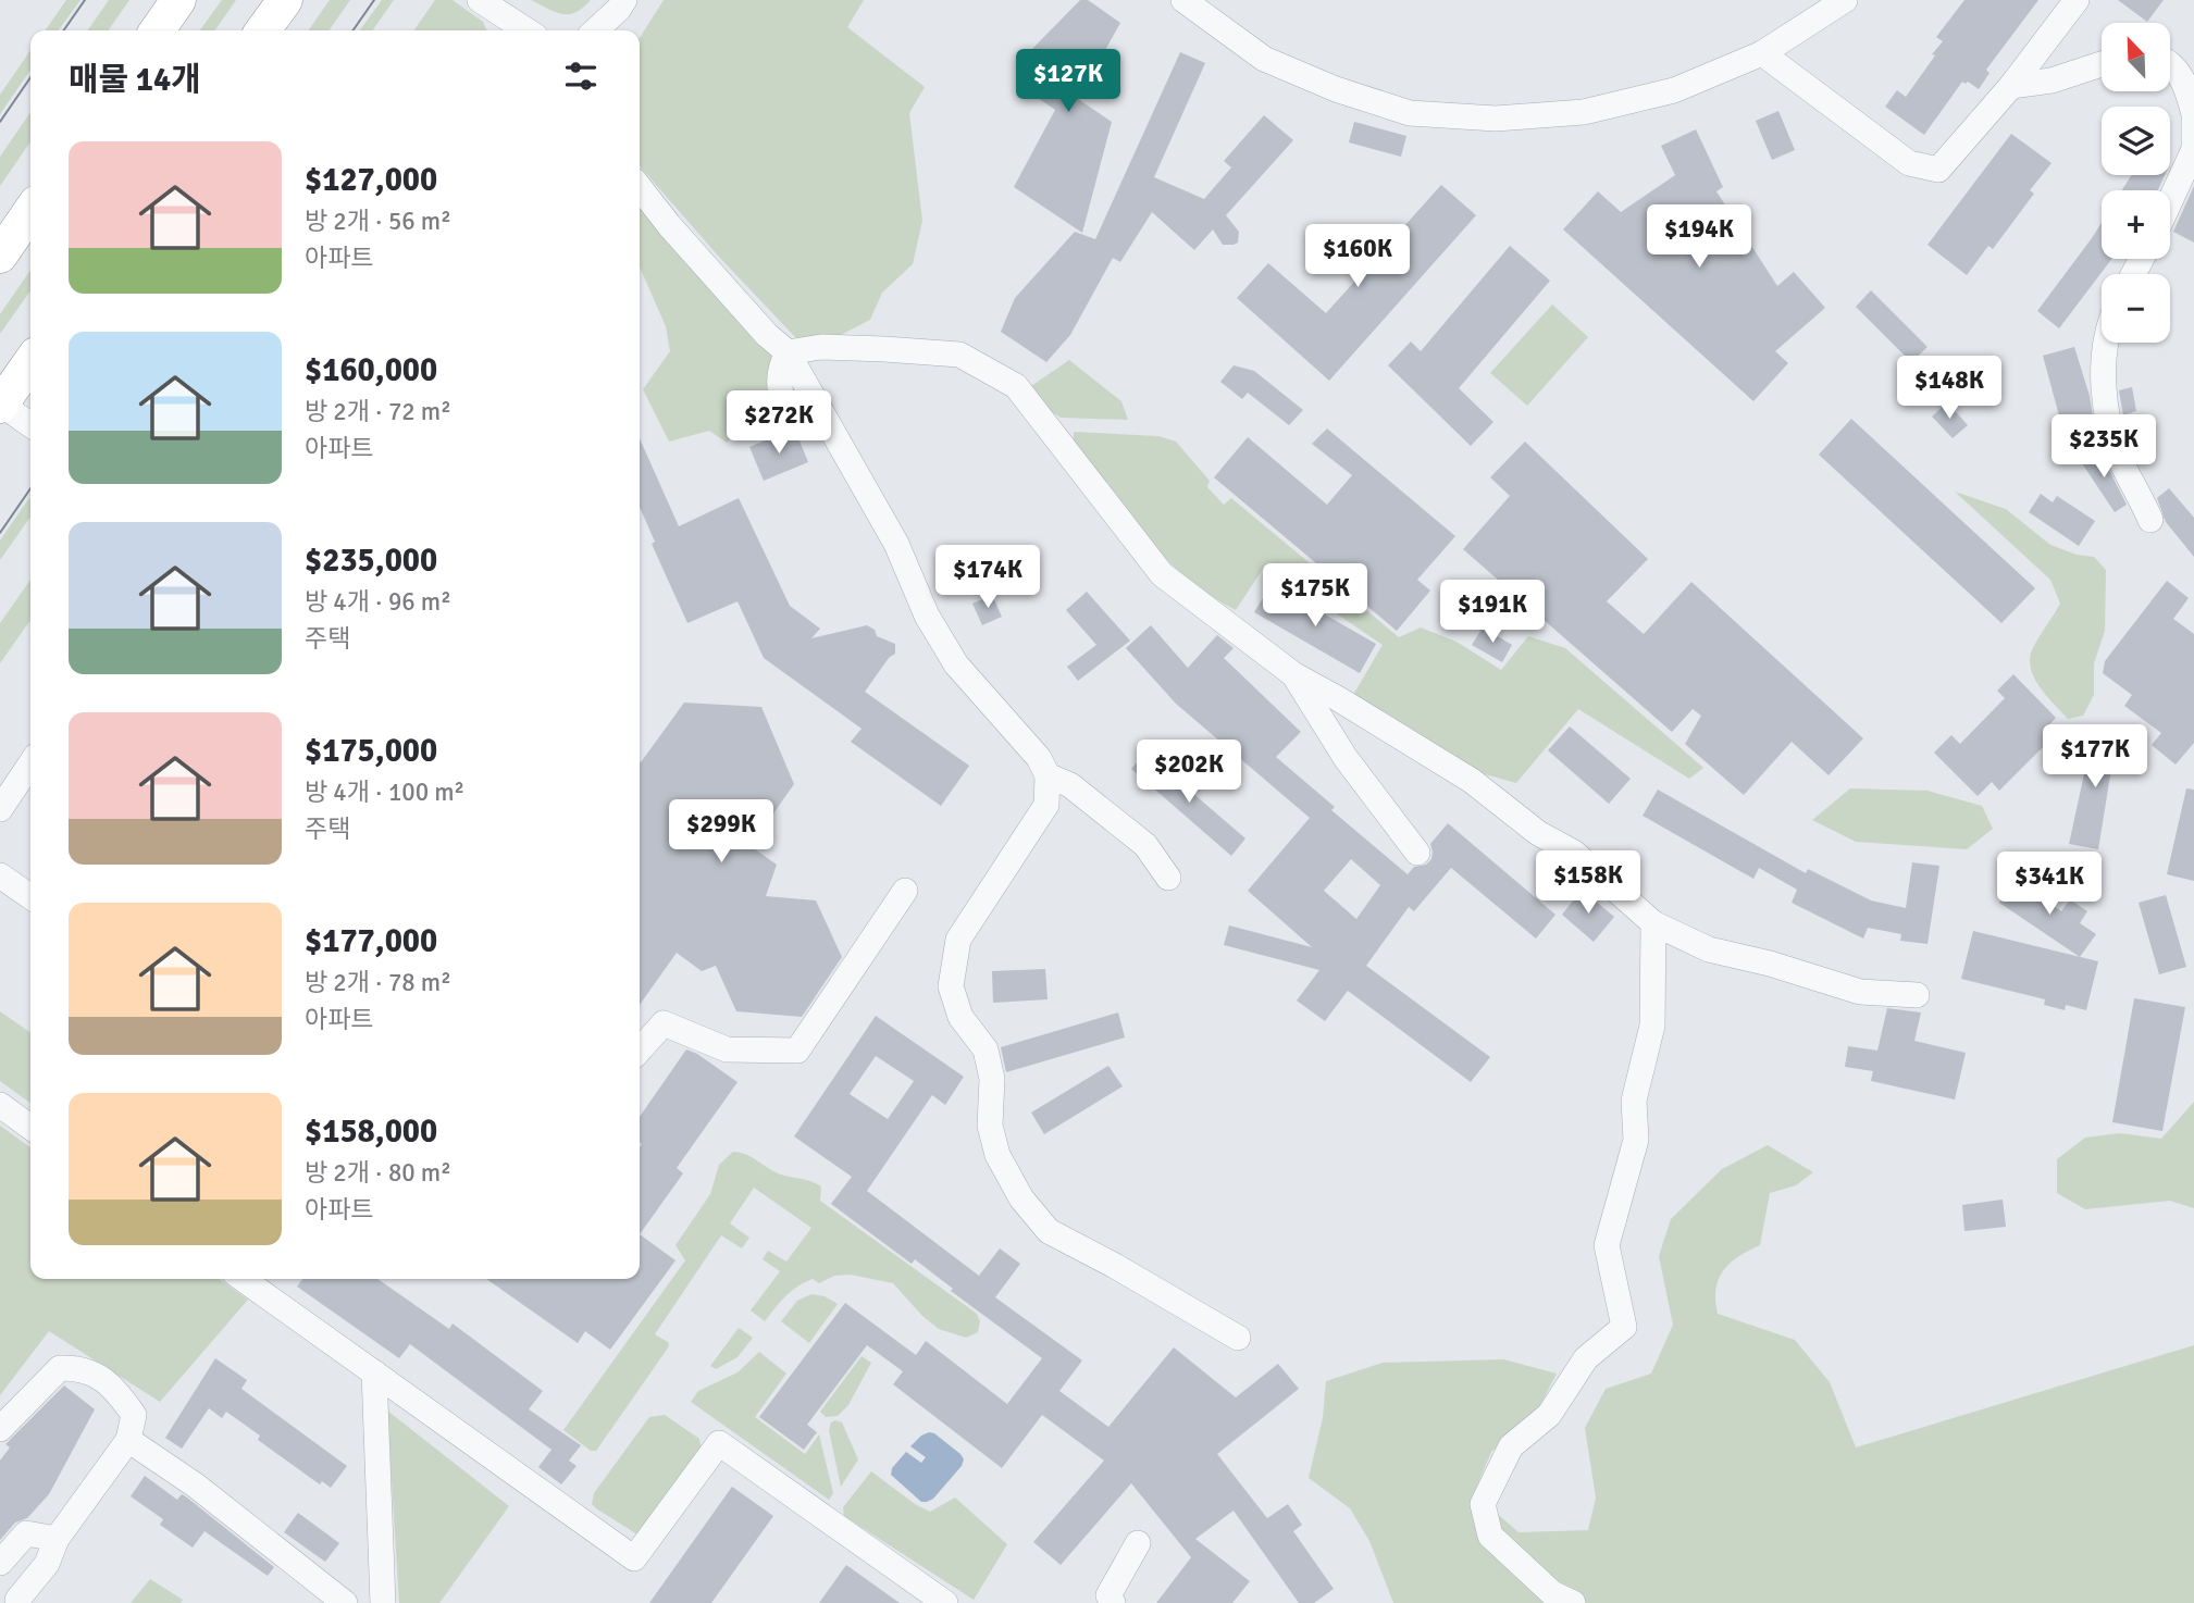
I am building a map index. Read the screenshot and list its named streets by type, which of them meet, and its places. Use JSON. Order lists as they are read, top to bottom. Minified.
{"north":"top left","page":{"map_buttons":["+","−"],"heading":"매물 14개","price":["$127K","$194K","$160K","$148K","$272K","$235K","$174K","$175K","$191K","$177K","$202K","$299K","$158K","$341K"],"list":[{"name":"$127,000","note":"방 2개 · 56 m² · 아파트"},{"name":"$160,000","note":"방 2개 · 72 m² · 아파트"},{"name":"$235,000","note":"방 4개 · 96 m² · 주택"},{"name":"$175,000","note":"방 4개 · 100 m² · 주택"},{"name":"$177,000","note":"방 2개 · 78 m² · 아파트"},{"name":"$158,000","note":"방 2개 · 80 m² · 아파트"}]}}
